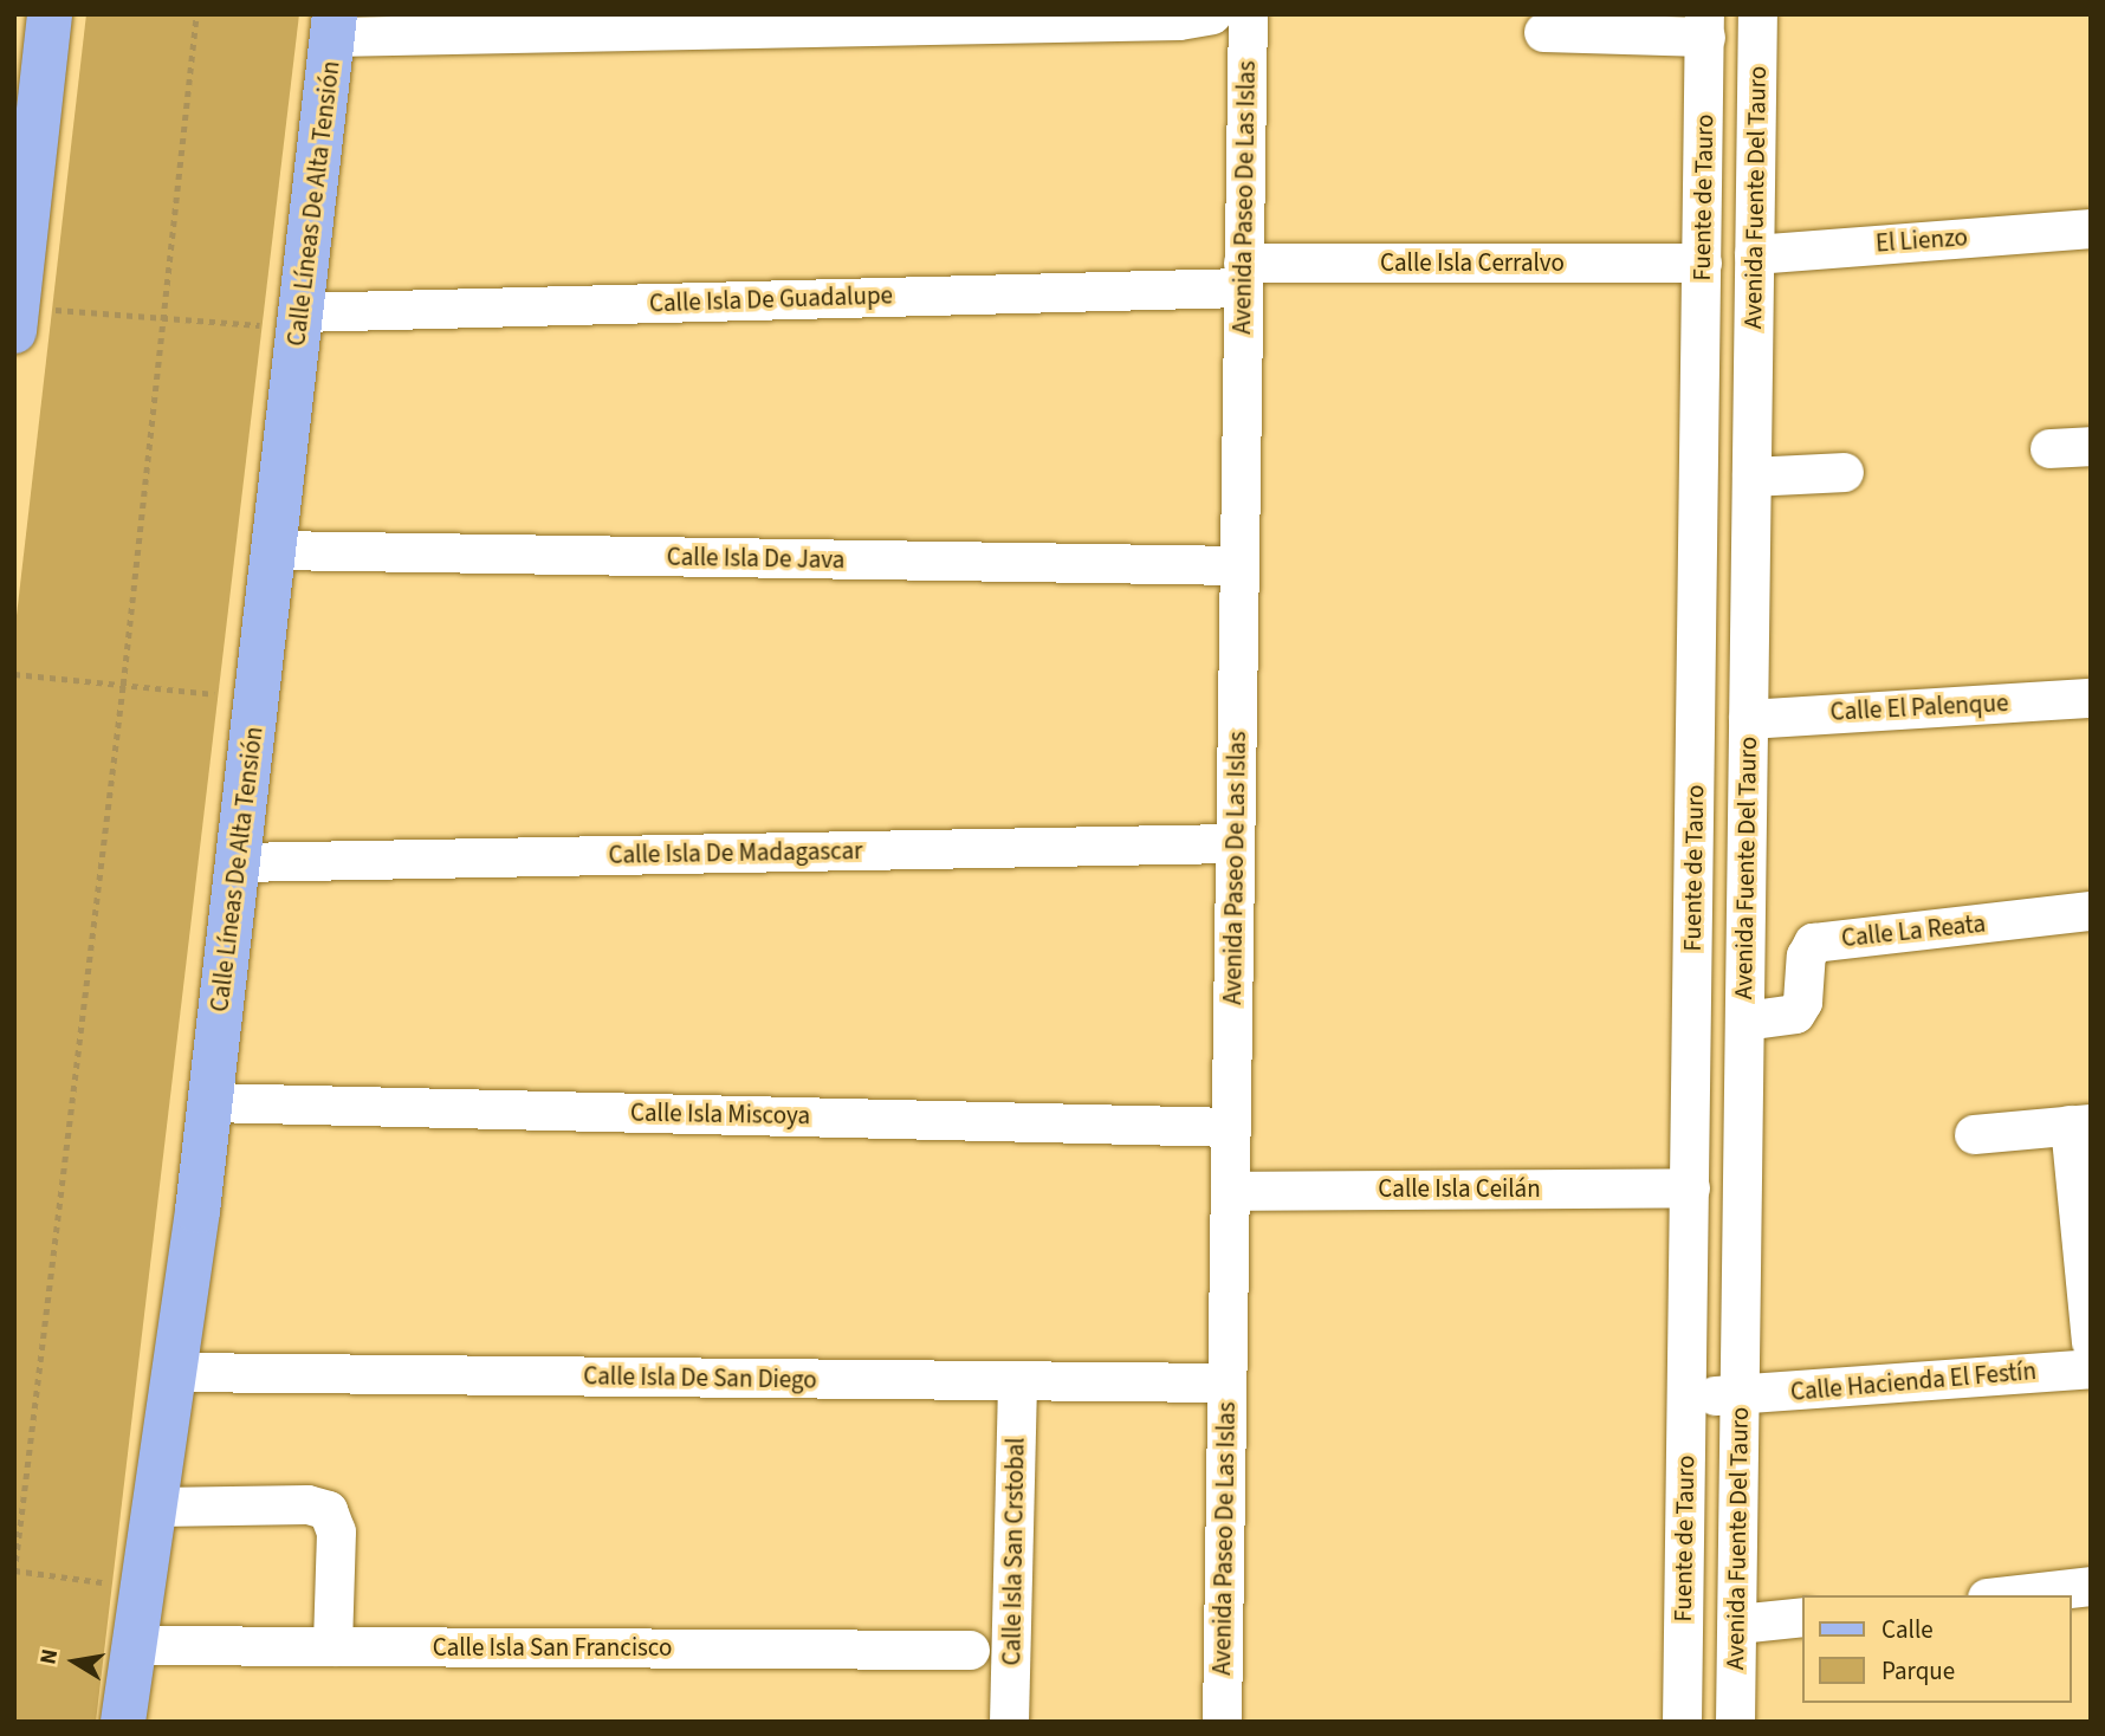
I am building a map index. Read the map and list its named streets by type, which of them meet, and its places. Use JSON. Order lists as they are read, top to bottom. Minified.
{"streets":{"main road":["Calle Líneas De Alta Tensión"],"street":["Avenida Paseo De Las Islas","Fuente de Tauro","Avenida Fuente Del Tauro","El Lienzo","Calle Isla Cerralvo","Calle Isla De Guadalupe","Calle Isla De Java","Calle El Palenque","Calle Isla De Madagascar","Calle La Reata","Calle Isla Miscoya","Calle Isla Ceilán","Calle Isla De San Diego","Calle Hacienda El Festín","Calle Isla San Crstobal","Calle Isla San Francisco"]},"crossings":[["Avenida Paseo De Las Islas","Calle Isla Cerralvo"],["Avenida Paseo De Las Islas","Calle Isla De Guadalupe"],["Avenida Paseo De Las Islas","Calle Isla De Java"],["Avenida Paseo De Las Islas","Calle Isla De Madagascar"],["Avenida Paseo De Las Islas","Calle Isla Miscoya"],["Avenida Paseo De Las Islas","Calle Isla Ceilán"],["Avenida Paseo De Las Islas","Calle Isla De San Diego"],["Fuente de Tauro","Calle Isla Cerralvo"],["Fuente de Tauro","Calle Isla Ceilán"],["Fuente de Tauro","Calle Hacienda El Festín"],["Avenida Fuente Del Tauro","El Lienzo"],["Avenida Fuente Del Tauro","Calle El Palenque"],["Avenida Fuente Del Tauro","Calle La Reata"],["Avenida Fuente Del Tauro","Calle Hacienda El Festín"],["Calle Líneas De Alta Tensión","Calle Isla De Guadalupe"],["Calle Líneas De Alta Tensión","Calle Isla De Java"],["Calle Líneas De Alta Tensión","Calle Isla De Madagascar"],["Calle Líneas De Alta Tensión","Calle Isla Miscoya"],["Calle Líneas De Alta Tensión","Calle Isla De San Diego"],["Calle Líneas De Alta Tensión","Calle Isla San Francisco"],["Calle Isla Cerralvo","Calle Isla De Guadalupe"],["Calle Isla De San Diego","Calle Isla San Crstobal"]],"legend":["Calle","Parque"],"north":"left"}
